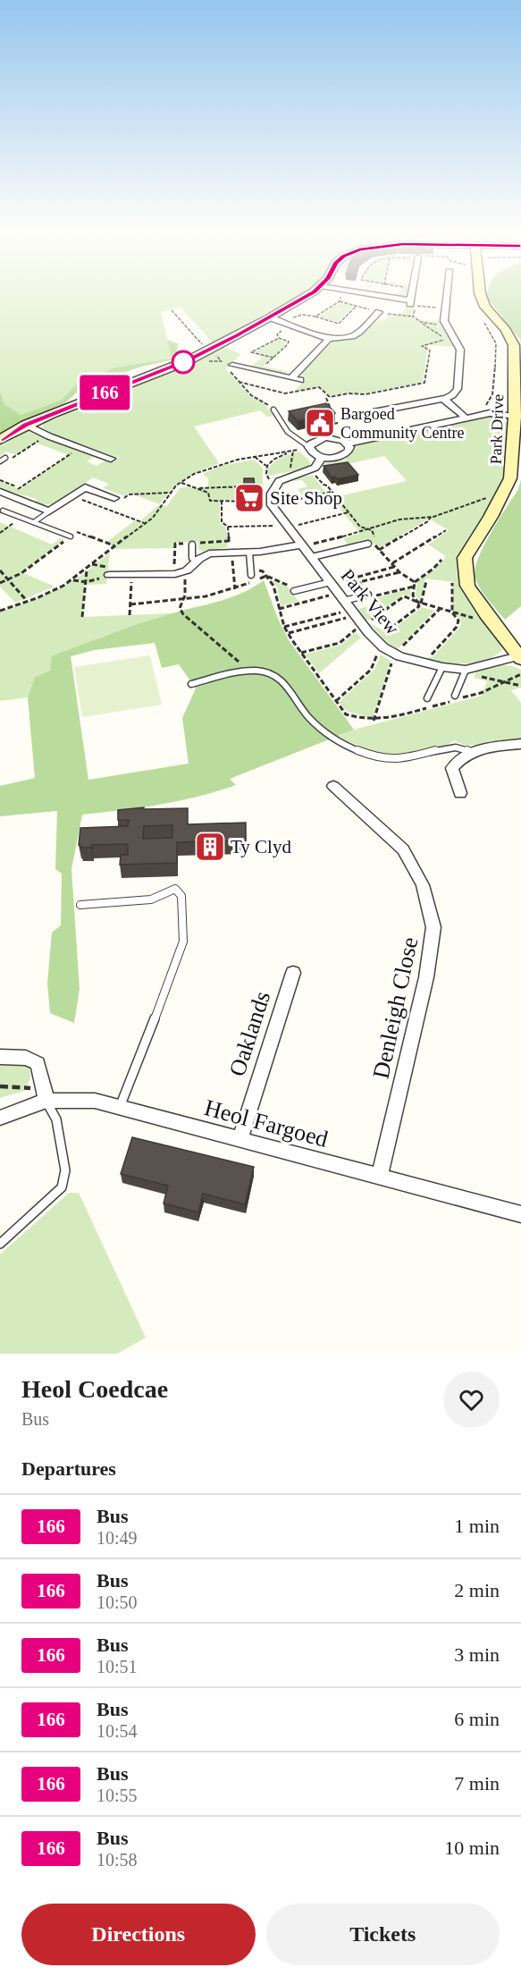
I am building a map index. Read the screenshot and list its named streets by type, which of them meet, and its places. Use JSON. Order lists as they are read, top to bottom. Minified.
{"streets":{"street":["Park Drive","Park View","Denleigh Close","Oaklands","Heol Fargoed"]},"crossings":[["Park Drive","Park View"],["Denleigh Close","Heol Fargoed"],["Oaklands","Heol Fargoed"]],"places":{"public building":["Bargoed Community Centre"],"supermarket":["Site Shop"],"building":["Ty Clyd"]},"lines":["bus line 166"],"page":{"on_map":"166","heading":[["Heol Coedcae","Bus"],"Departures"],"list":[{"mark":"166","name":"Bus","note":"10:49","value":"1 min"},{"mark":"166","name":"Bus","note":"10:50","value":"2 min"},{"mark":"166","name":"Bus","note":"10:51","value":"3 min"},{"mark":"166","name":"Bus","note":"10:54","value":"6 min"},{"mark":"166","name":"Bus","note":"10:55","value":"7 min"},{"mark":"166","name":"Bus","note":"10:58","value":"10 min"}],"buttons":["Directions","Tickets"]}}
